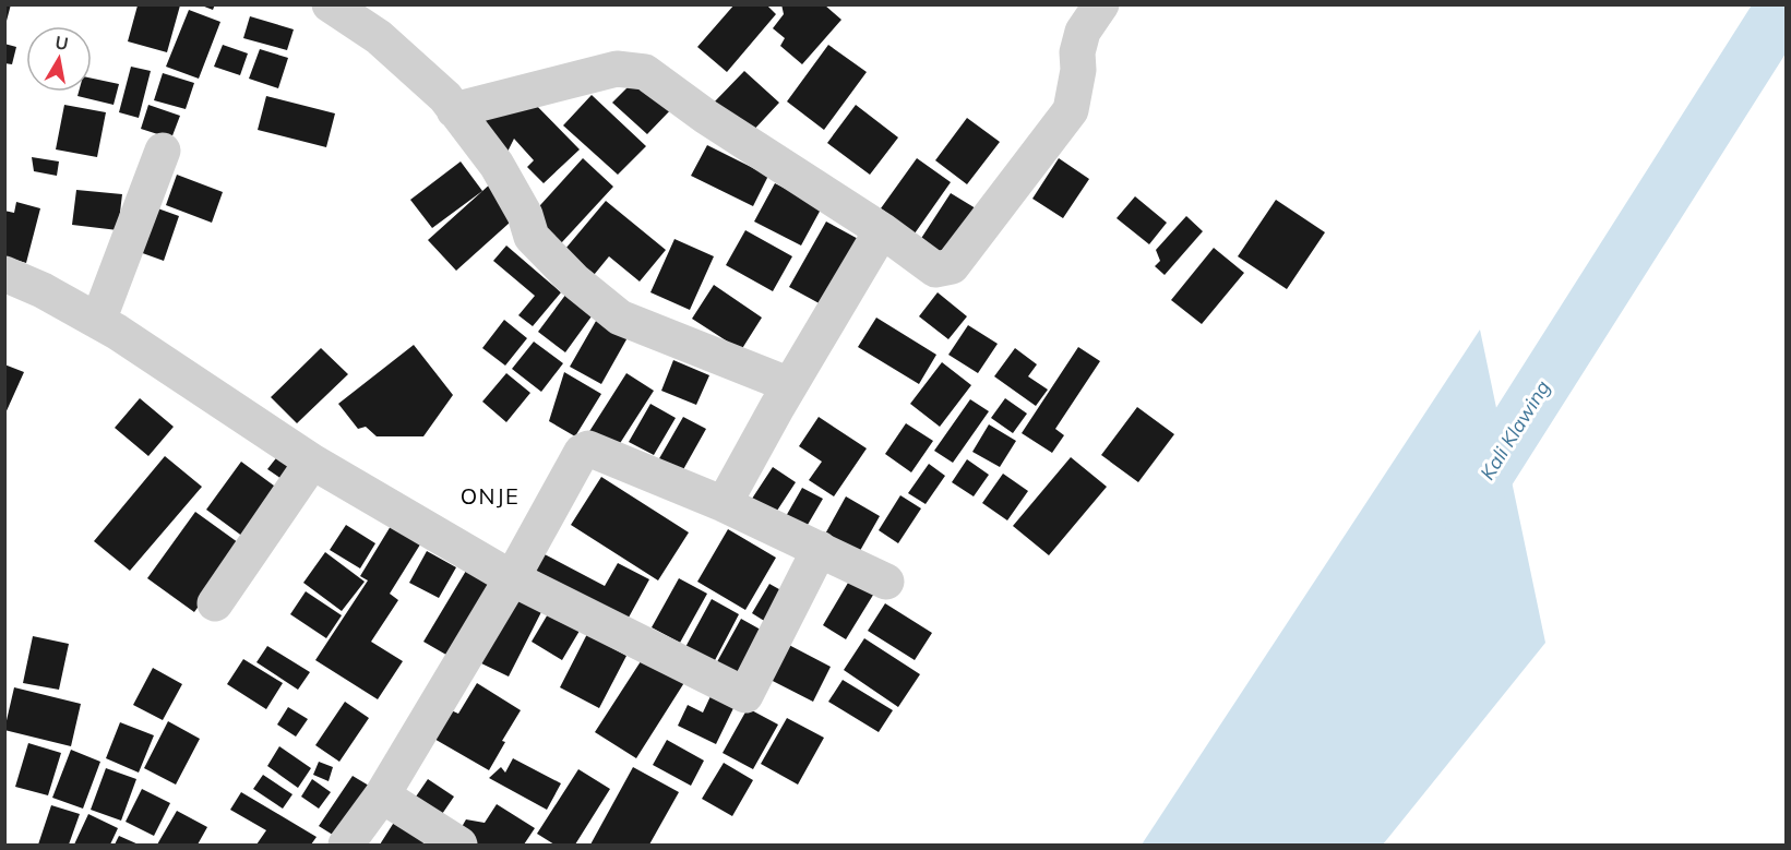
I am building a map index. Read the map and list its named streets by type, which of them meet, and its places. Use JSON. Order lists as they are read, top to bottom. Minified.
{"districts":["ONJE"],"water":["Kali Klawing"],"north":"top"}
